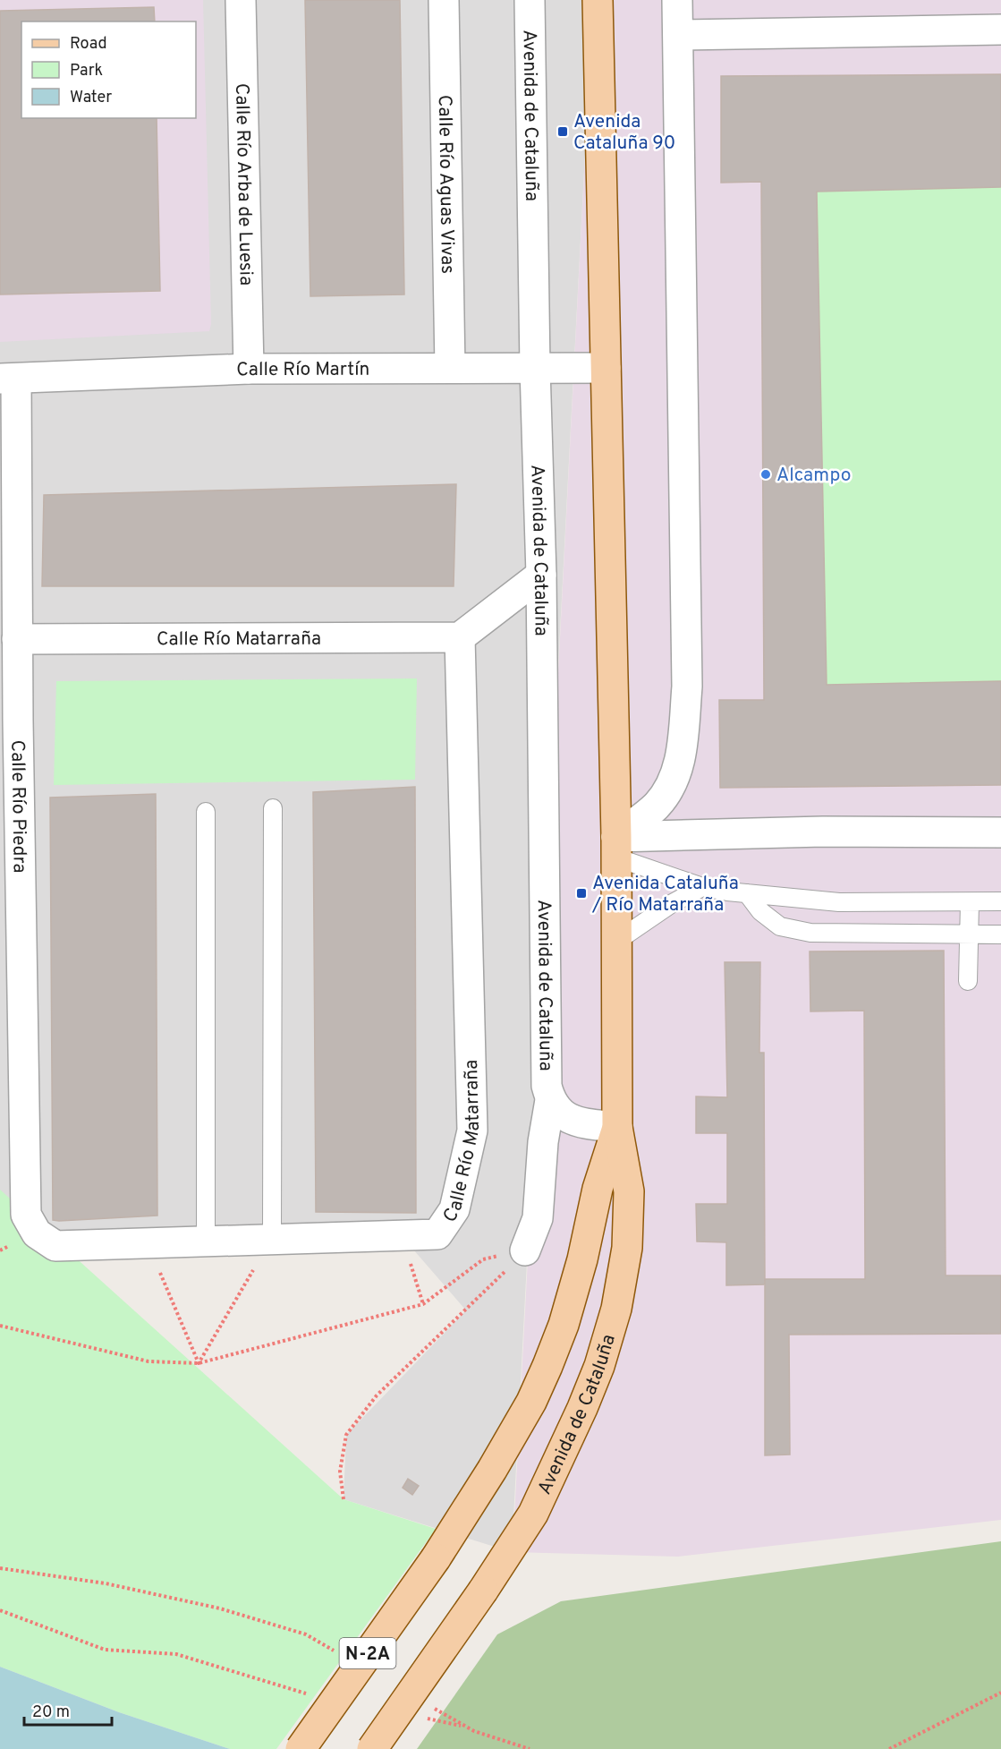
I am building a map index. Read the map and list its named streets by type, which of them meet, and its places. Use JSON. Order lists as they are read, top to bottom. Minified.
{"streets":{"main road":["Avenida de Cataluña","N-2A"],"street":["Calle Río Arba de Luesia","Calle Río Aguas Vivas","Calle Río Martín","Calle Río Matarraña","Calle Río Piedra"]},"crossings":[["Avenida de Cataluña","Calle Río Martín"],["Calle Río Arba de Luesia","Calle Río Martín"],["Calle Río Aguas Vivas","Calle Río Martín"],["Calle Río Martín","Calle Río Piedra"],["Calle Río Matarraña","Calle Río Piedra"]],"places":{"transit":["Avenida Cataluña 90","Avenida Cataluña / Río Matarraña"],"other":["Alcampo"]},"legend":["Road","Park","Water"],"scale_bar":"20 m"}
